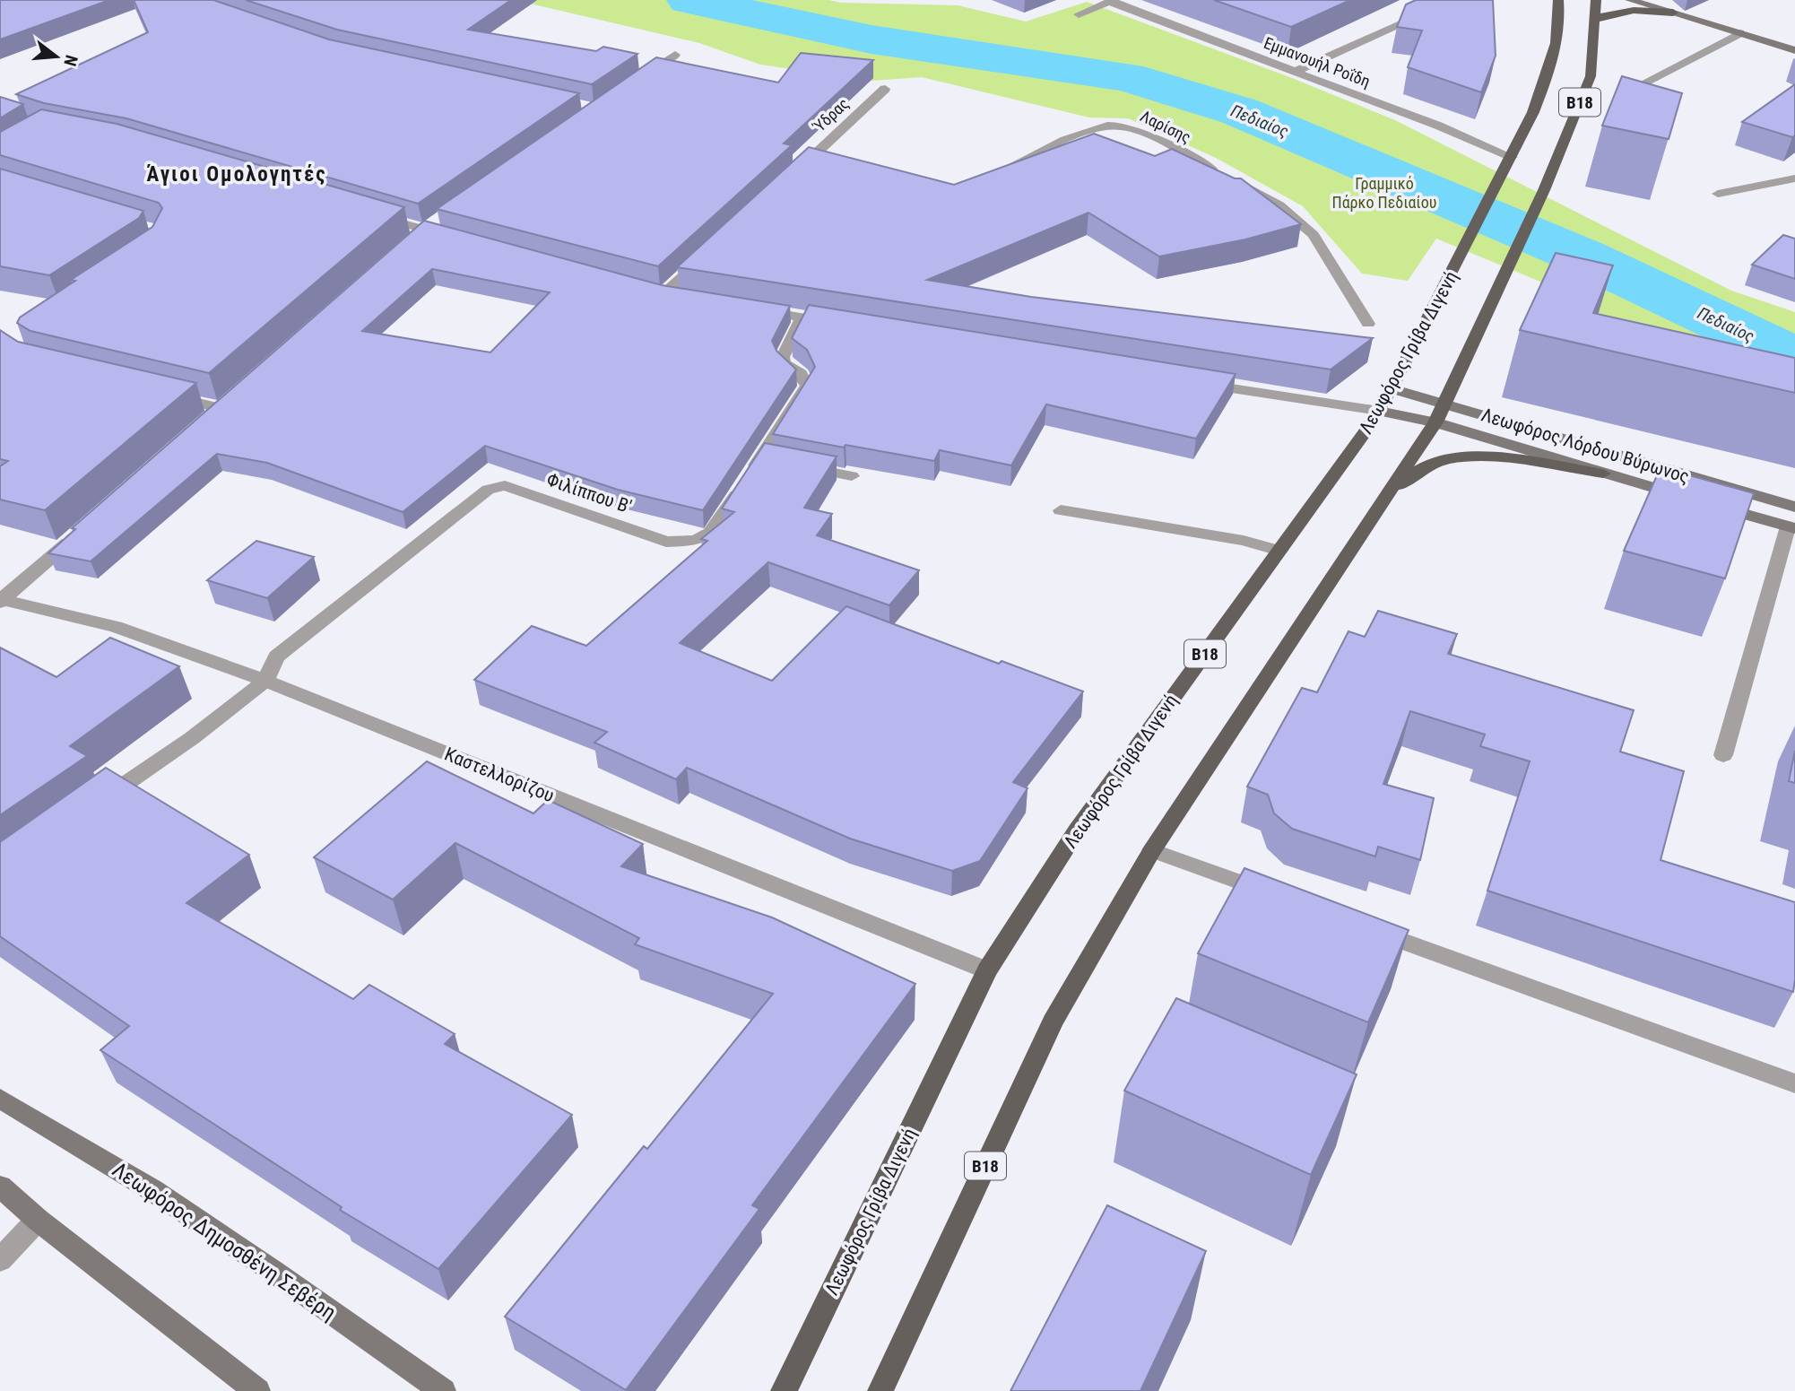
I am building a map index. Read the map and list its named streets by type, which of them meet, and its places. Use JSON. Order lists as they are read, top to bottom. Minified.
{"streets":{"main road":["B18","Λεωφόρος Γρίβα Διγενή","Λεωφόρος Λόρδου Βύρωνος","Λεωφόρος Δημοσθένη Σεβέρη"],"street":["Εμμανουήλ Ροΐδη","Ύδρας","Λαρίσης","Φιλίππου Β'","Καστελλορίζου"]},"crossings":[["Εμμανουήλ Ροΐδη","Λεωφόρος Γρίβα Διγενή"],["B18","Λεωφόρος Λόρδου Βύρωνος"],["Λεωφόρος Γρίβα Διγενή","Λεωφόρος Λόρδου Βύρωνος"],["Λεωφόρος Γρίβα Διγενή","Καστελλορίζου"],["Φιλίππου Β'","Καστελλορίζου"]],"districts":["Άγιοι Ομολογητές"],"water":["Πεδιαίος"],"parks":["Γραμμικό Πάρκο Πεδιαίου"],"north":"right"}
